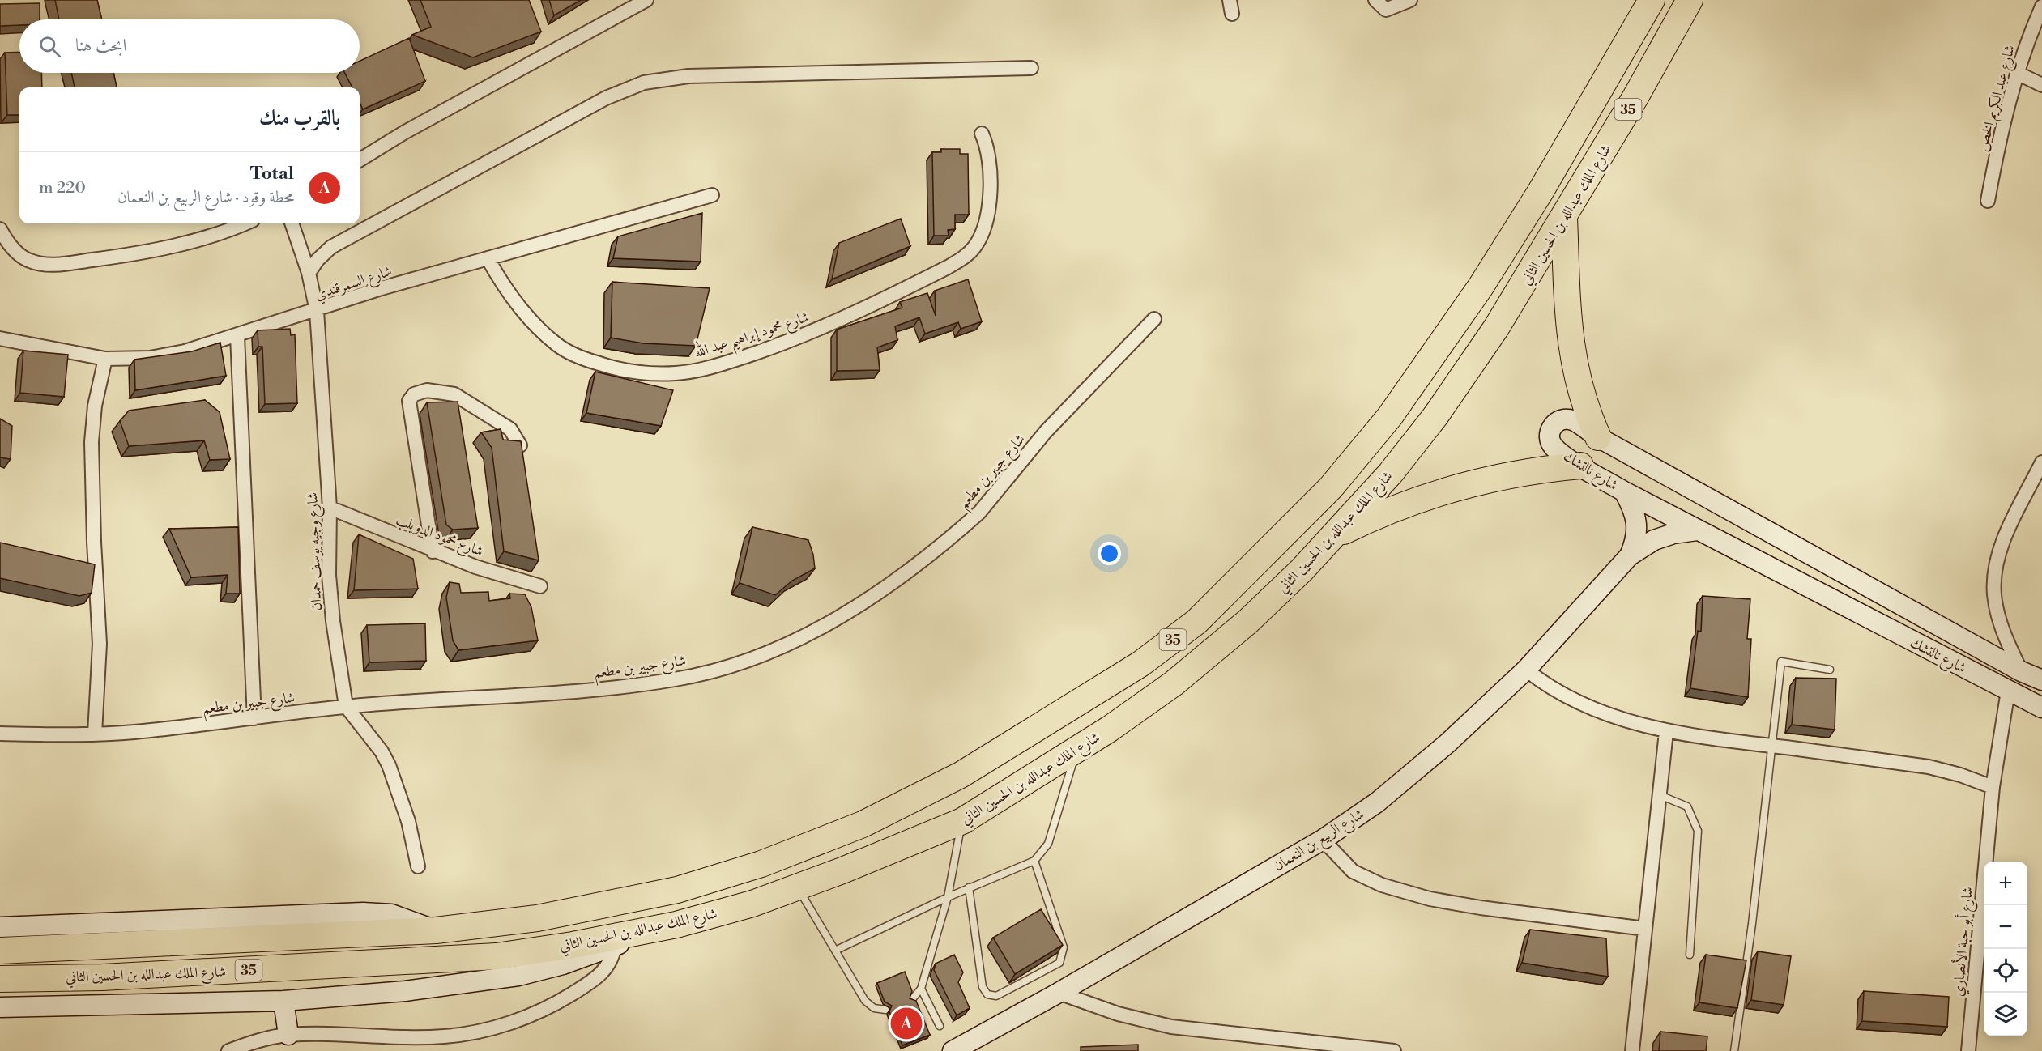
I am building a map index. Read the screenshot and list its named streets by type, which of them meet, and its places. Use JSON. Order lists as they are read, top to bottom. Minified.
{"streets":{"highway":["35","شارع الملك عبدالله بن الحسين الثاني"],"main road":["شارع نالتشك","شارع الربيع بن النعمان"],"street":["شارع عبد الكريم الخص","شارع السمرقندي","شارع محمود إبراهيم عبد الله","شارع جبير بن مطعم","شارع محمود الدويلب","شارع وجيه يوسف حمدان","شارع أبو حبة الأنصاري"]},"crossings":[["شارع السمرقندي","شارع محمود إبراهيم عبد الله"],["شارع السمرقندي","شارع وجيه يوسف حمدان"],["شارع نالتشك","شارع الربيع بن النعمان"],["شارع نالتشك","شارع أبو حبة الأنصاري"],["شارع جبير بن مطعم","شارع وجيه يوسف حمدان"],["شارع محمود الدويلب","شارع وجيه يوسف حمدان"]],"page":{"search":"ابحث هنا","heading":"بالقرب منك","list":[{"mark":"A","name":"Total","note":"محطة وقود · شارع الربيع بن النعمان","value":"220 m"}],"map_buttons":["+","−"],"pins":"A"}}
